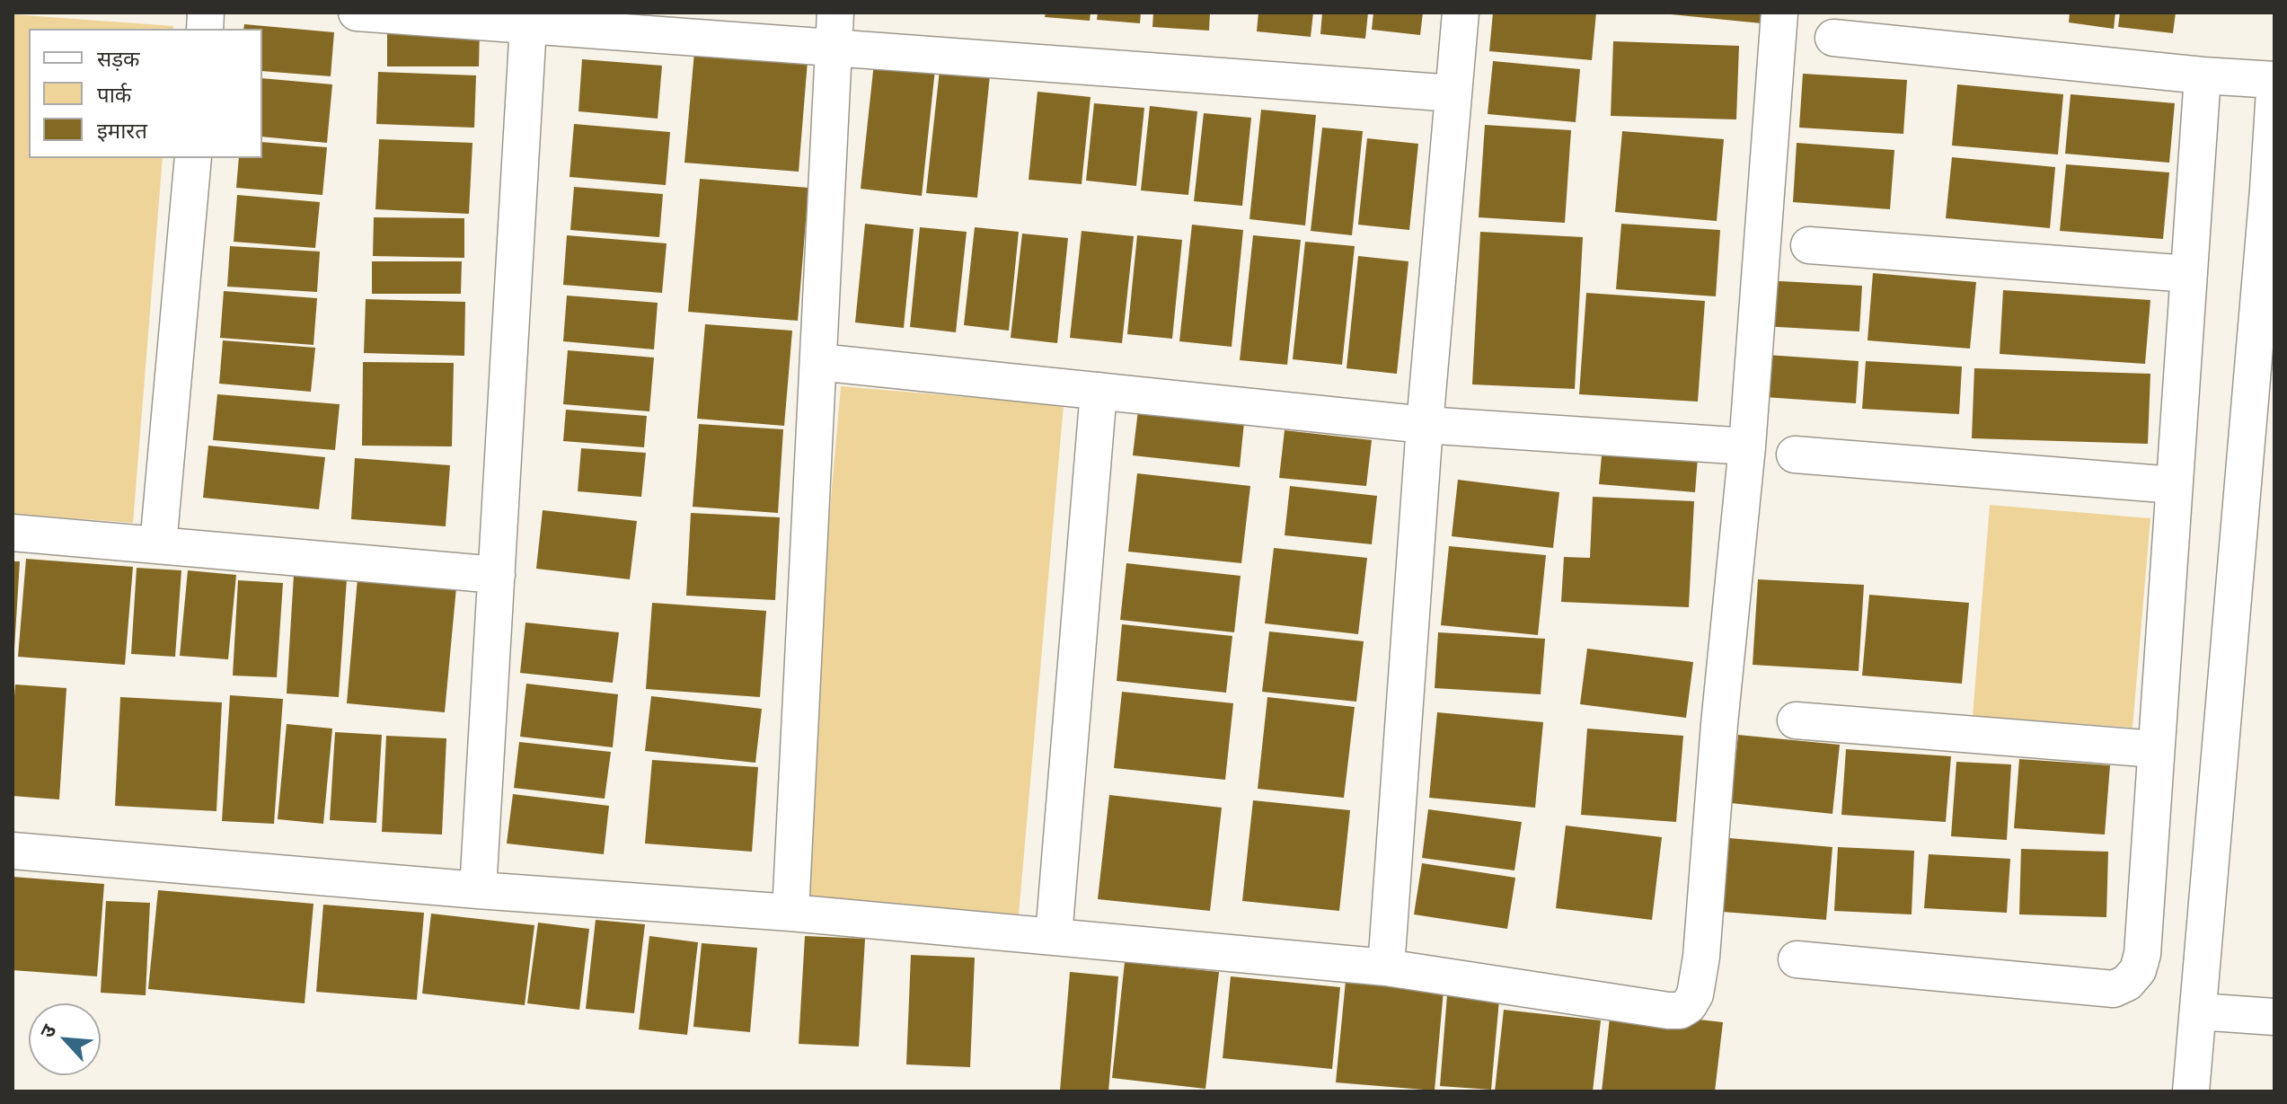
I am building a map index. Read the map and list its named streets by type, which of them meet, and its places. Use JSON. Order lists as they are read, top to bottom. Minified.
{"legend":["सड़क","पार्क","इमारत"],"north":"top left"}
